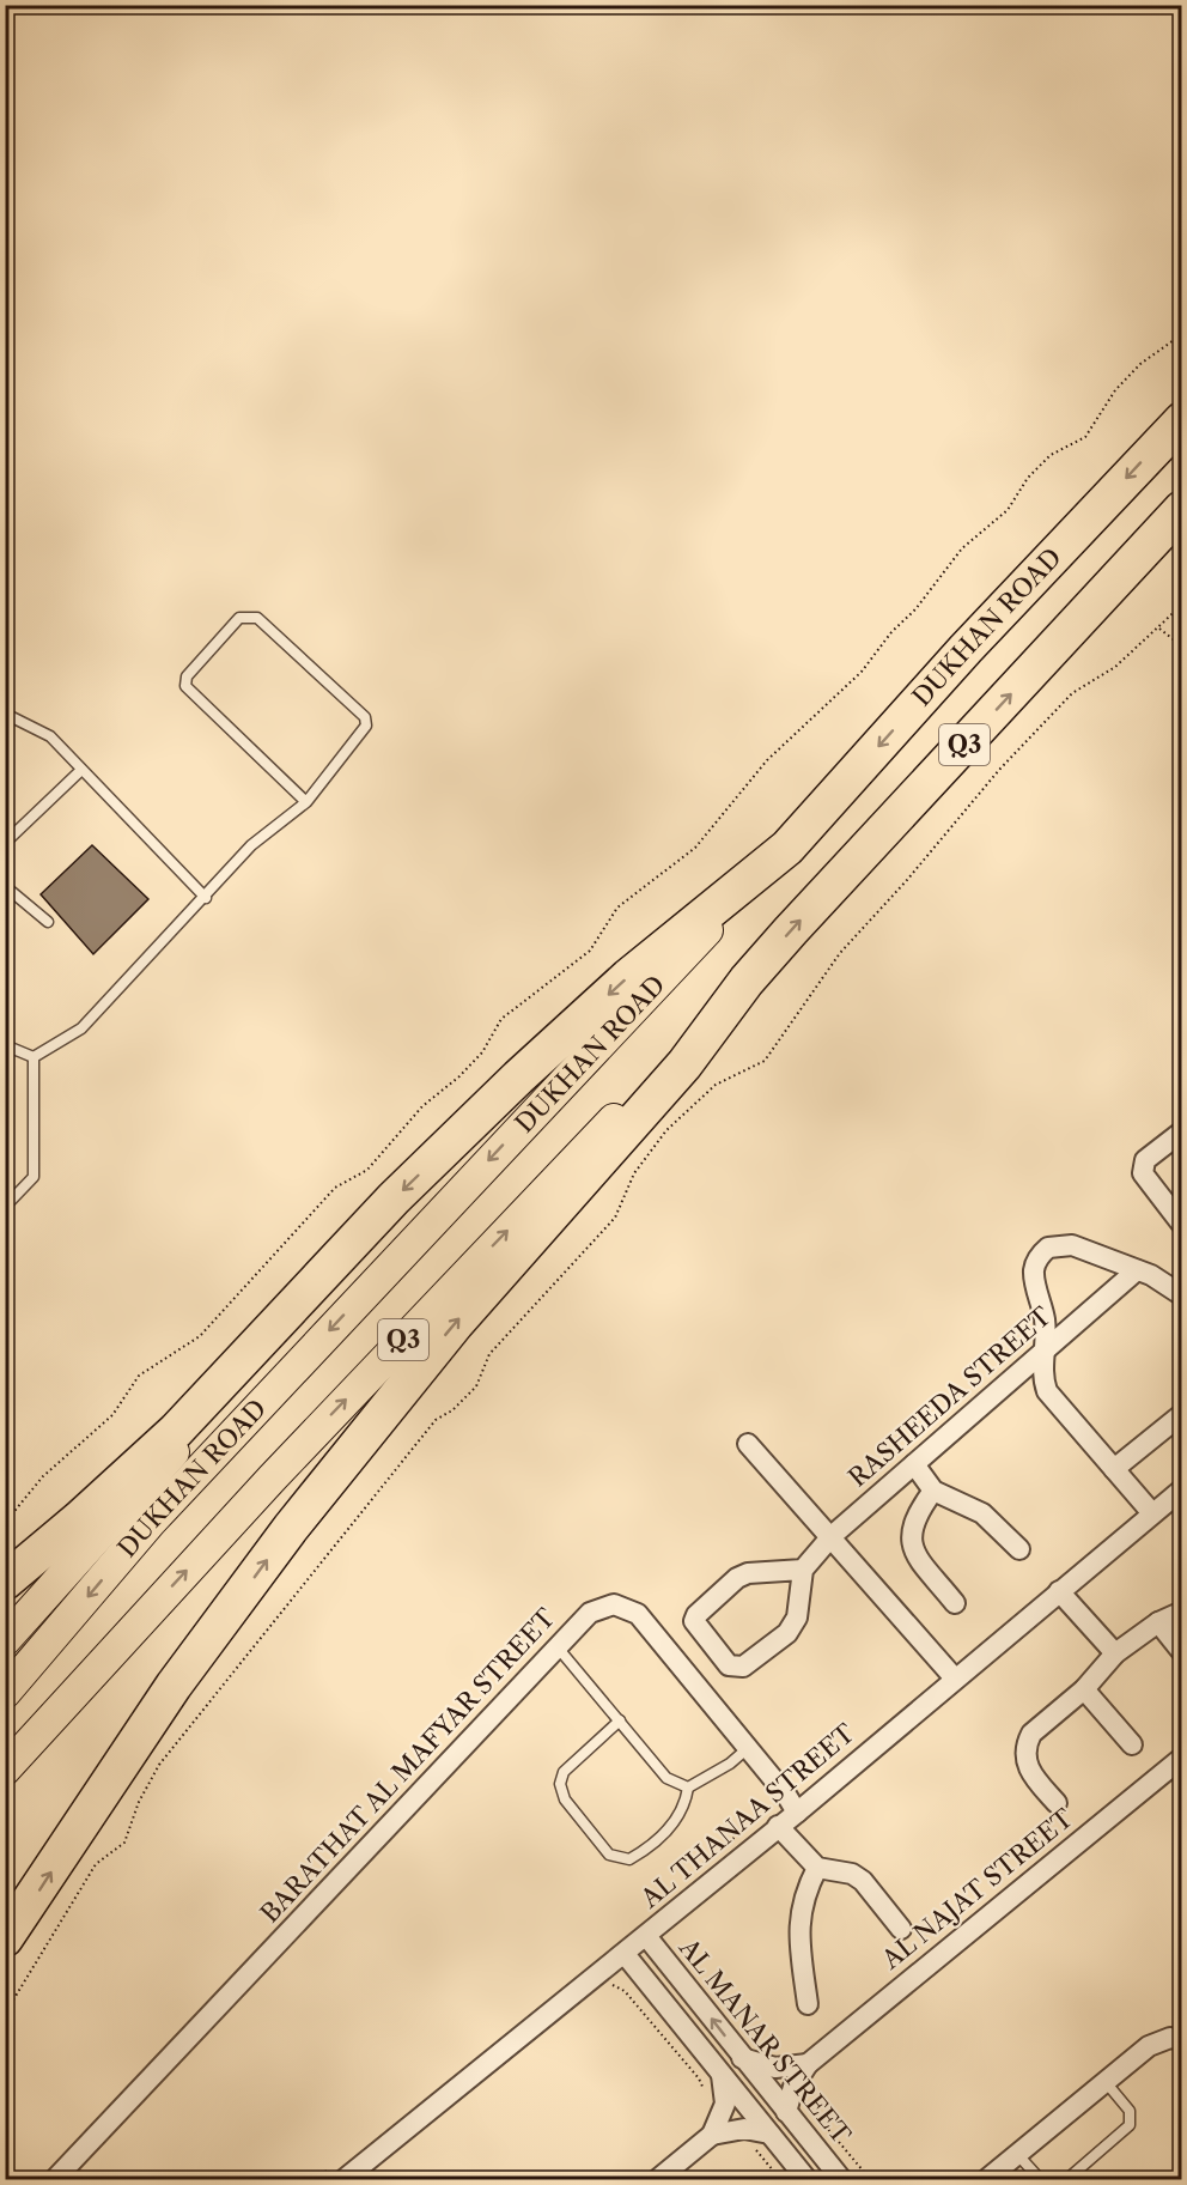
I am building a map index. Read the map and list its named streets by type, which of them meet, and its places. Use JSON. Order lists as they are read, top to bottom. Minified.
{"streets":{"highway":["DUKHAN ROAD","Q3"],"street":["RASHEEDA STREET","BARATHAT AL MAFYAR STREET","AL THANAA STREET","AL NAJAT STREET","AL MANAR STREET"]},"crossings":[["BARATHAT AL MAFYAR STREET","AL THANAA STREET"],["AL THANAA STREET","AL MANAR STREET"],["AL NAJAT STREET","AL MANAR STREET"]]}
